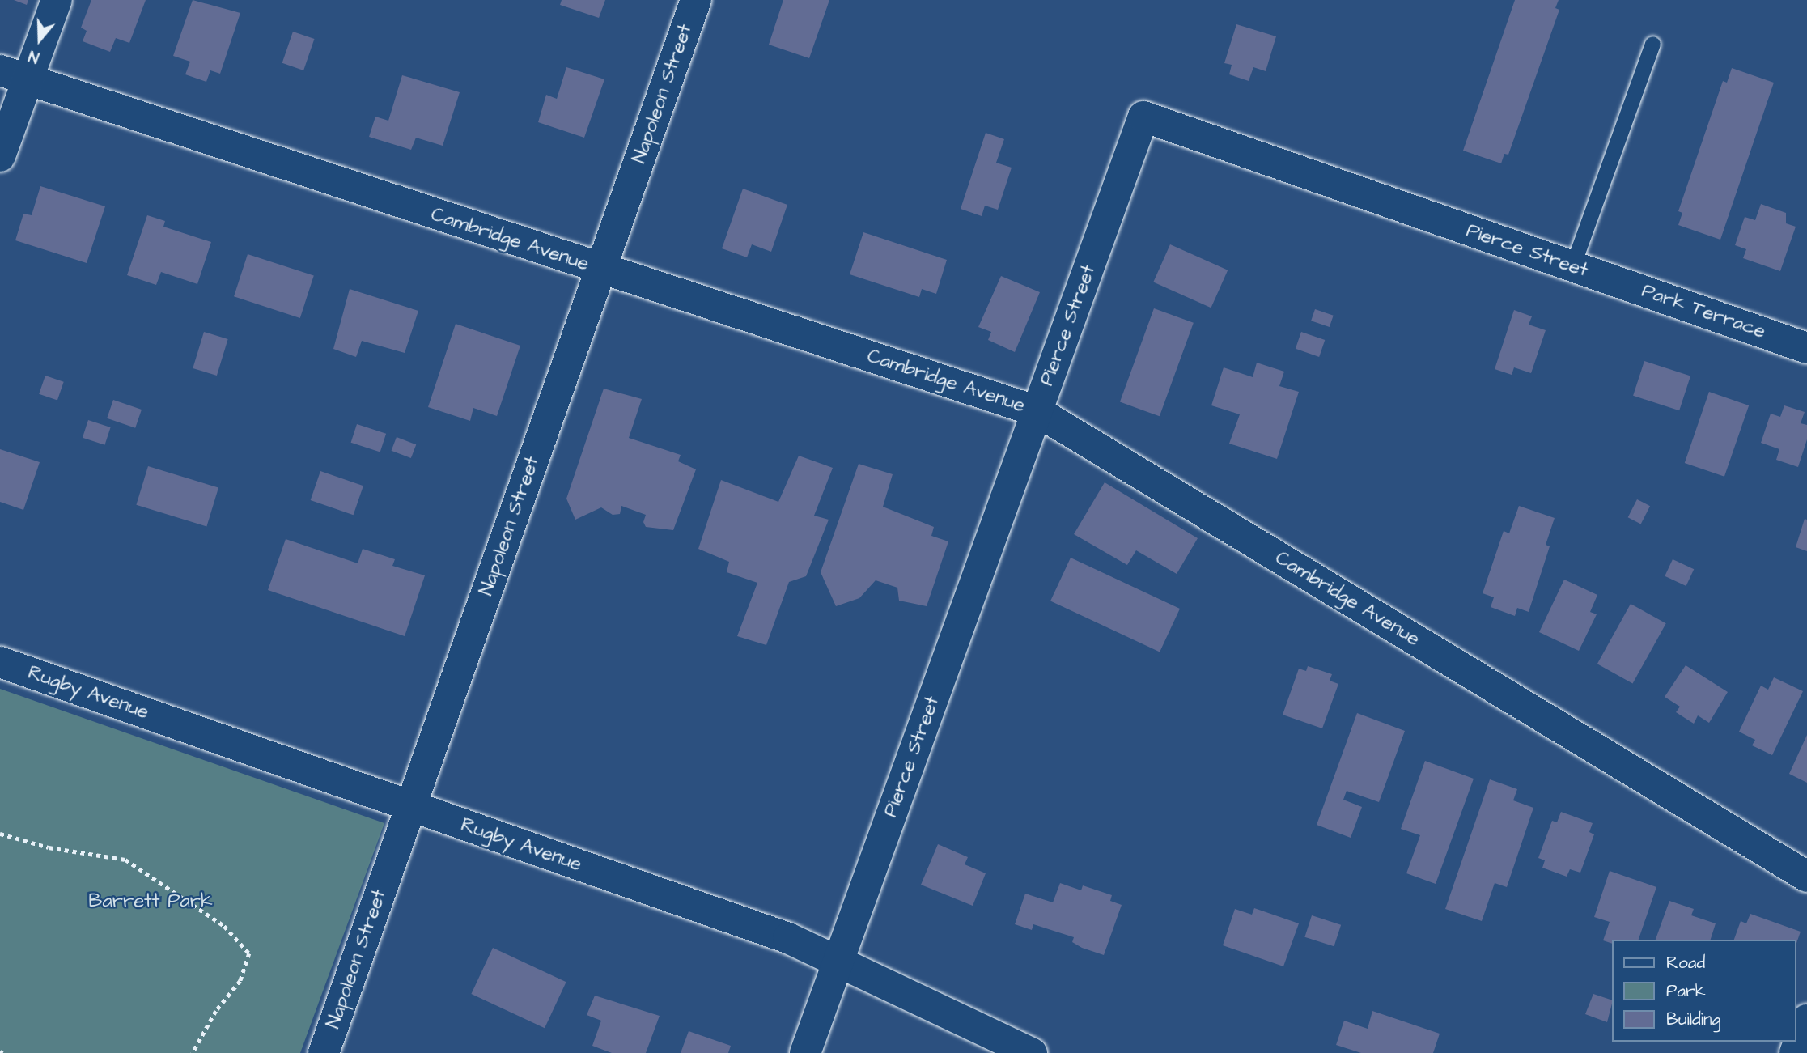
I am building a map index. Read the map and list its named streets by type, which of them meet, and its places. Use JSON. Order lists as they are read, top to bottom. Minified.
{"streets":{"street":["Napoleon Street","Cambridge Avenue","Pierce Street","Park Terrace","Rugby Avenue"]},"crossings":[["Napoleon Street","Cambridge Avenue"],["Napoleon Street","Rugby Avenue"],["Cambridge Avenue","Pierce Street"],["Pierce Street","Park Terrace"],["Pierce Street","Rugby Avenue"]],"parks":["Barrett Park"],"legend":["Road","Park","Building"],"north":"bottom"}
